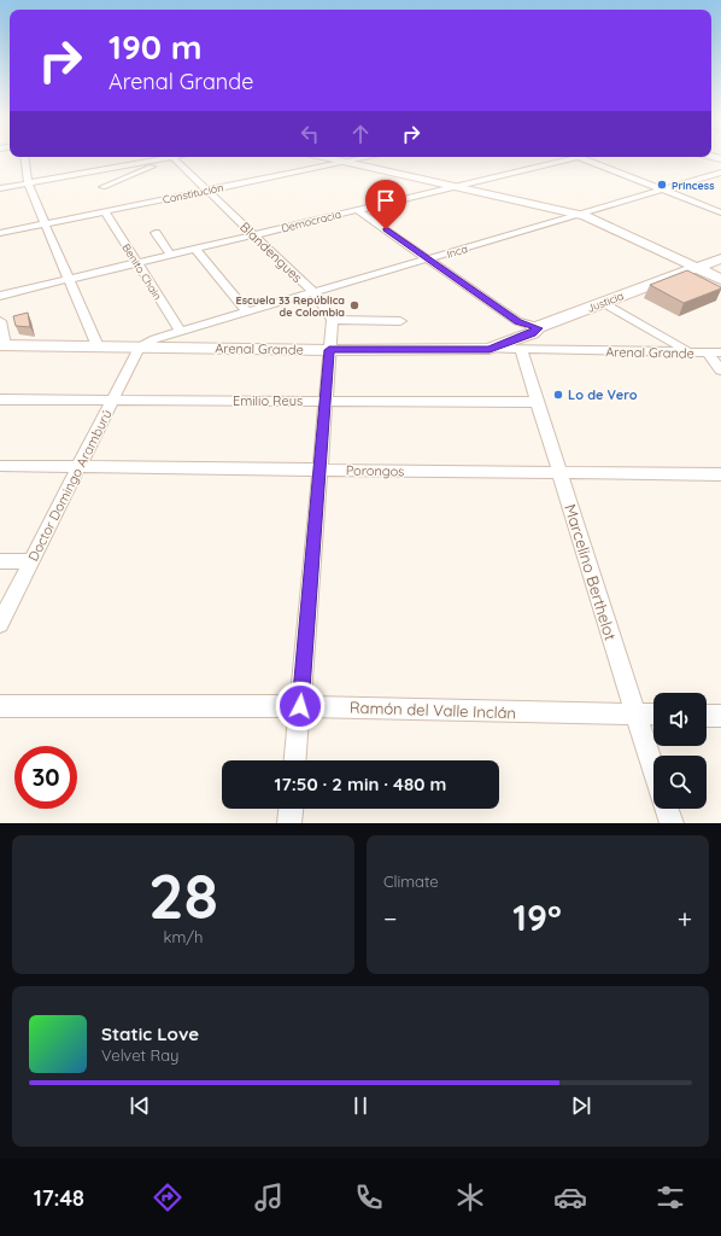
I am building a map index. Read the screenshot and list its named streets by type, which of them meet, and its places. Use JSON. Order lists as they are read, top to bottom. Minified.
{"streets":{"street":["Constitución","Democracia","Inca","Blandengues","Benito Chain","Justicia","Arenal Grande","Emilio Reus","Porongos","Doctor Domingo Aramburú","Marcelino Berthelot","Ramón del Valle Inclán"]},"crossings":[["Constitución","Blandengues"],["Constitución","Benito Chain"],["Democracia","Blandengues"],["Democracia","Benito Chain"],["Inca","Blandengues"],["Inca","Benito Chain"],["Inca","Arenal Grande"],["Inca","Doctor Domingo Aramburú"],["Justicia","Arenal Grande"],["Arenal Grande","Doctor Domingo Aramburú"],["Arenal Grande","Marcelino Berthelot"],["Emilio Reus","Doctor Domingo Aramburú"],["Emilio Reus","Marcelino Berthelot"],["Porongos","Doctor Domingo Aramburú"],["Porongos","Marcelino Berthelot"],["Marcelino Berthelot","Ramón del Valle Inclán"]],"places":["Princess","Escuela 33 República de Colombia","Lo de Vero"],"page":{"turn":["190 m","Arenal Grande"],"limit":"30","trip":"17:50 · 2 min · 480 m","tile":[["28","km/h"],"Climate"],"heat":["−","19°","+"],"song":["Static Love","Velvet Ray"],"tabs":"17:48"}}
